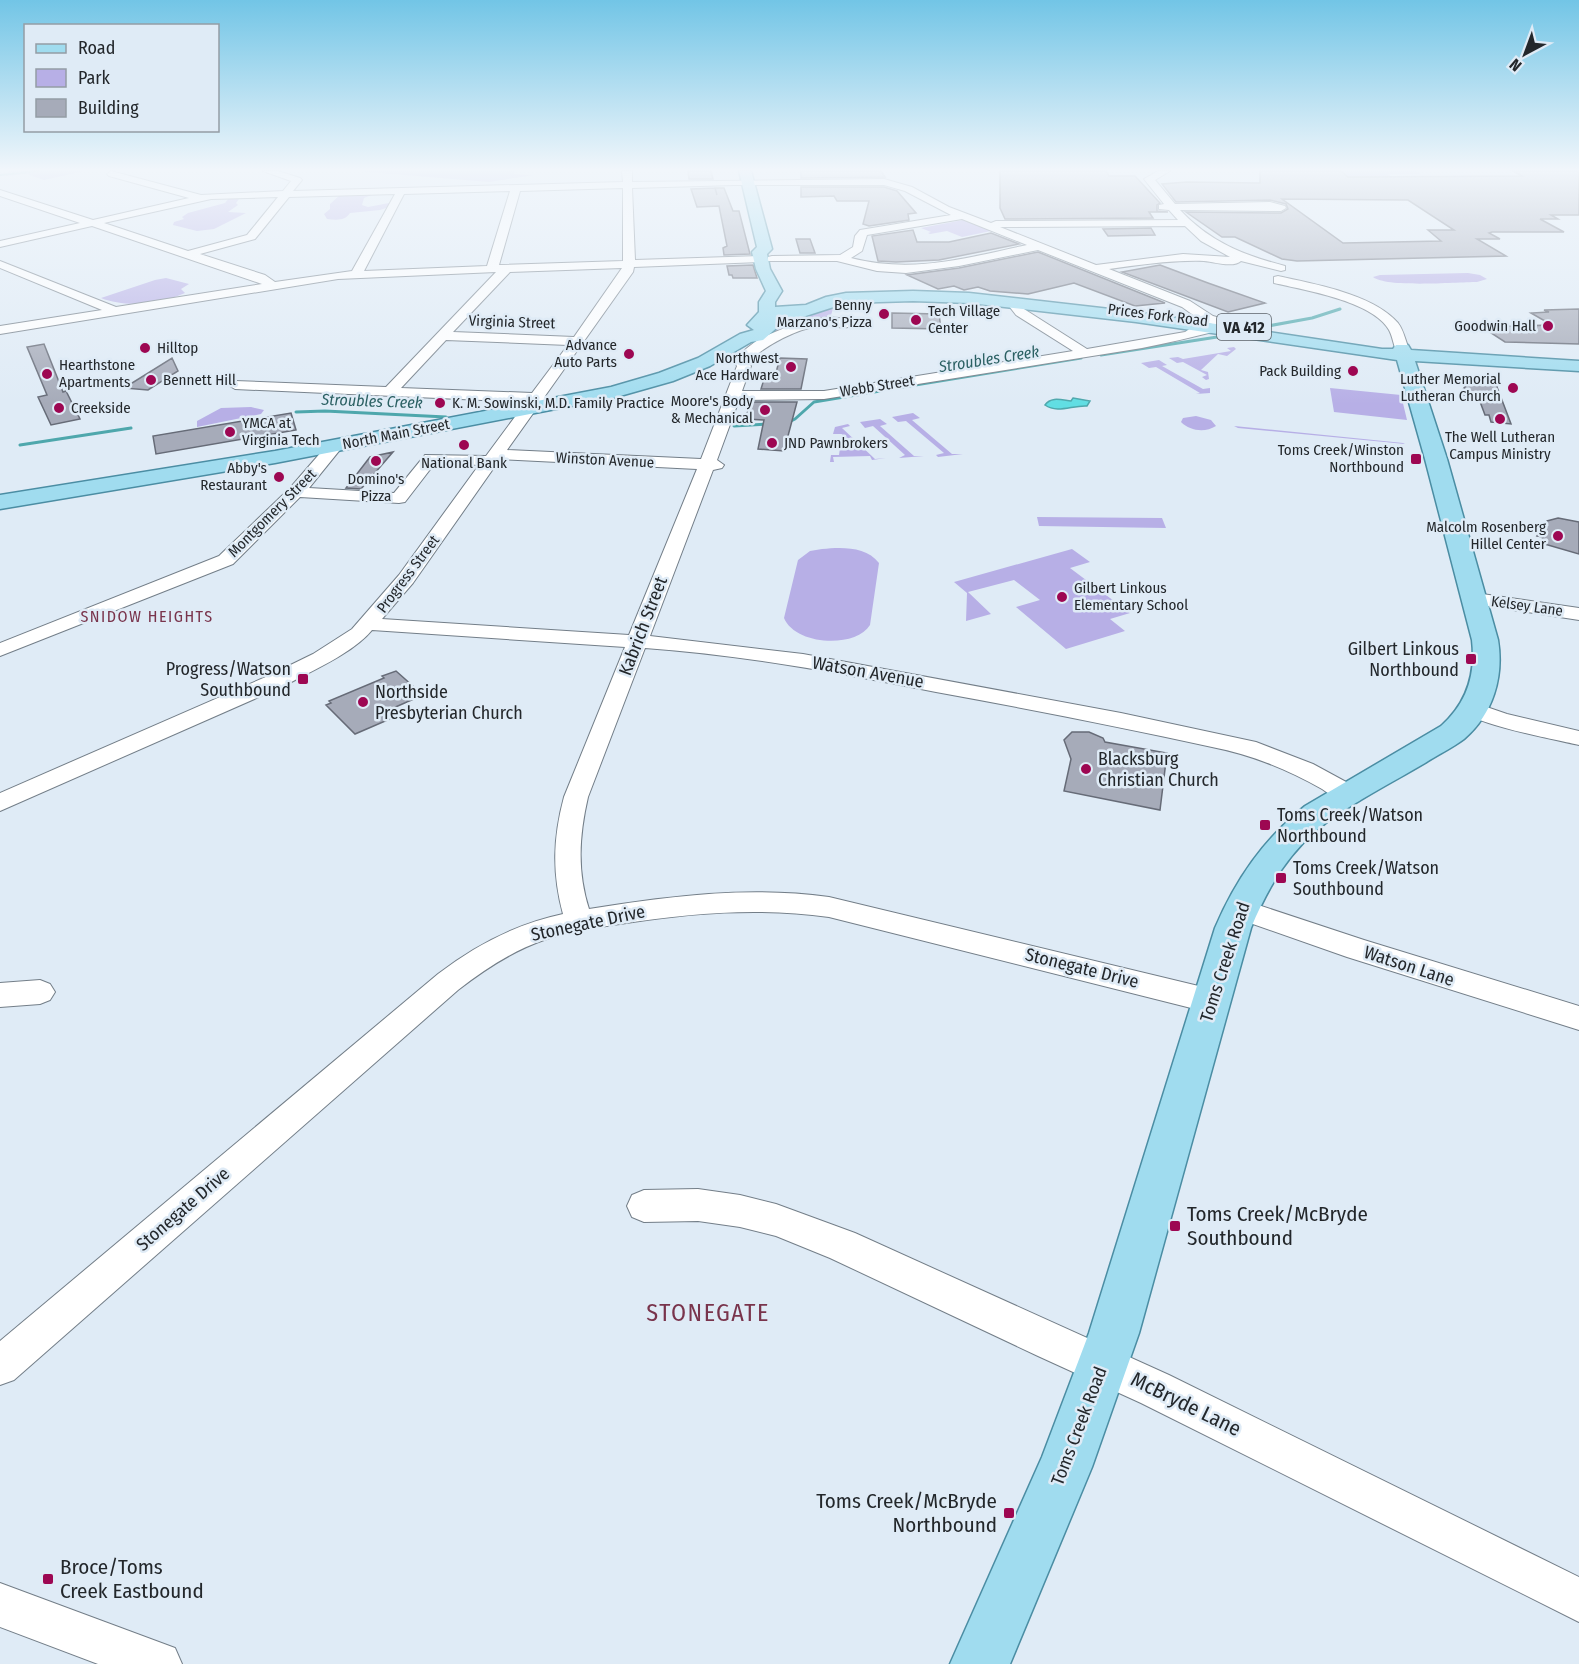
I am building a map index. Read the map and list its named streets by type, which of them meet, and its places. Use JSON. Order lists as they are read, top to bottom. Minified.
{"streets":{"main road":["Prices Fork Road","VA 412","North Main Street","Toms Creek Road"],"street":["Virginia Street","Webb Street","Winston Avenue","Montgomery Street","Progress Street","Kelsey Lane","Kabrich Street","Watson Avenue","Stonegate Drive","Watson Lane","McBryde Lane"]},"crossings":[["Prices Fork Road","Webb Street"],["Prices Fork Road","North Main Street"],["Prices Fork Road","Toms Creek Road"],["Virginia Street","Progress Street"],["Webb Street","Kabrich Street"],["North Main Street","Montgomery Street"],["North Main Street","Progress Street"],["Winston Avenue","Montgomery Street"],["Winston Avenue","Progress Street"],["Winston Avenue","Kabrich Street"],["Progress Street","Watson Avenue"],["Kelsey Lane","Toms Creek Road"],["Kabrich Street","Watson Avenue"],["Kabrich Street","Stonegate Drive"],["Watson Avenue","Toms Creek Road"],["Stonegate Drive","Toms Creek Road"],["Toms Creek Road","Watson Lane"],["Toms Creek Road","McBryde Lane"]],"districts":["SNIDOW HEIGHTS","STONEGATE"],"water":["Stroubles Creek"],"places":{"other":["Benny Marzano's Pizza","Tech Village Center","Goodwin Hall","Hilltop","Advance Auto Parts","Northwest Ace Hardware","Pack Building","Hearthstone Apartments","Bennett Hill","Luther Memorial Lutheran Church","K. M. Sowinski, M.D. Family Practice","Creekside","Moore's Body & Mechanical","The Well Lutheran Campus Ministry","YMCA at Virginia Tech","JND Pawnbrokers","National Bank","Domino's Pizza","Abby's Restaurant","Malcolm Rosenberg Hillel Center","Gilbert Linkous Elementary School","Northside Presbyterian Church","Blacksburg Christian Church"],"transit":["Toms Creek/Winston Northbound","Gilbert Linkous Northbound","Progress/Watson Southbound","Toms Creek/Watson Northbound","Toms Creek/Watson Southbound","Toms Creek/McBryde Southbound","Toms Creek/McBryde Northbound","Broce/Toms Creek Eastbound"]},"legend":["Road","Park","Building"],"north":"bottom left"}
